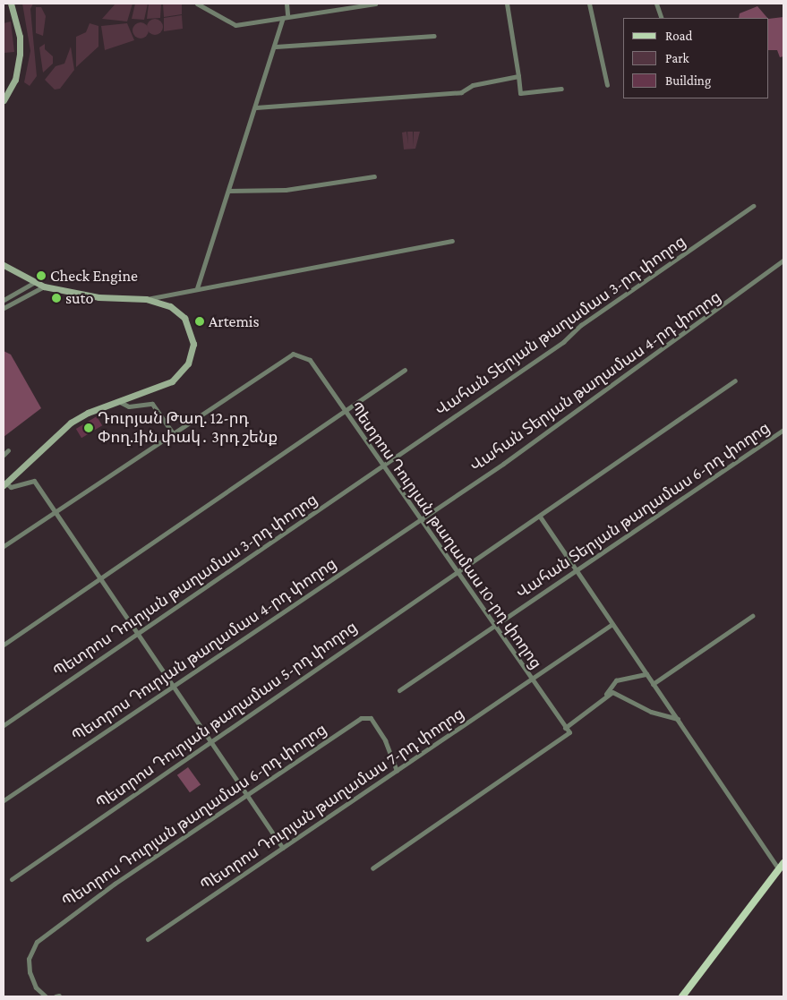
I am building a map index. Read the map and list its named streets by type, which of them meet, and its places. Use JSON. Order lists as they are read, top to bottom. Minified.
{"streets":{"street":["Վահան Տերյան թաղամաս 3-րդ փողոց","Վահան Տերյան թաղամաս 4-րդ փողոց","Վահան Տերյան թաղամաս 6-րդ փողոց","Պետրոս Դուրյան թաղամաս 10-րդ փողոց","Պետրոս Դուրյան թաղամաս 3-րդ փողոց","Պետրոս Դուրյան թաղամաս 4-րդ փողոց","Պետրոս Դուրյան թաղամաս 5-րդ փողոց","Պետրոս Դուրյան թաղամաս 7-րդ փողոց","Պետրոս Դուրյան թաղամաս 6-րդ փողոց"]},"crossings":[["Վահան Տերյան թաղամաս 3-րդ փողոց","Պետրոս Դուրյան թաղամաս 10-րդ փողոց"],["Վահան Տերյան թաղամաս 3-րդ փողոց","Պետրոս Դուրյան թաղամաս 3-րդ փողոց"],["Վահան Տերյան թաղամաս 4-րդ փողոց","Պետրոս Դուրյան թաղամաս 10-րդ փողոց"],["Վահան Տերյան թաղամաս 4-րդ փողոց","Պետրոս Դուրյան թաղամաս 4-րդ փողոց"],["Վահան Տերյան թաղամաս 6-րդ փողոց","Պետրոս Դուրյան թաղամաս 10-րդ փողոց"],["Պետրոս Դուրյան թաղամաս 10-րդ փողոց","Պետրոս Դուրյան թաղամաս 3-րդ փողոց"],["Պետրոս Դուրյան թաղամաս 10-րդ փողոց","Պետրոս Դուրյան թաղամաս 4-րդ փողոց"],["Պետրոս Դուրյան թաղամաս 10-րդ փողոց","Պետրոս Դուրյան թաղամաս 5-րդ փողոց"],["Պետրոս Դուրյան թաղամաս 10-րդ փողոց","Պետրոս Դուրյան թաղամաս 7-րդ փողոց"],["Պետրոս Դուրյան թաղամաս 7-րդ փողոց","Պետրոս Դուրյան թաղամաս 6-րդ փողոց"]],"places":["Check Engine","suto","Artemis","Դուրյան Թաղ. 12-րդ Փող.1ին փակ․ 3րդ շենք"],"legend":["Road","Park","Building"]}
